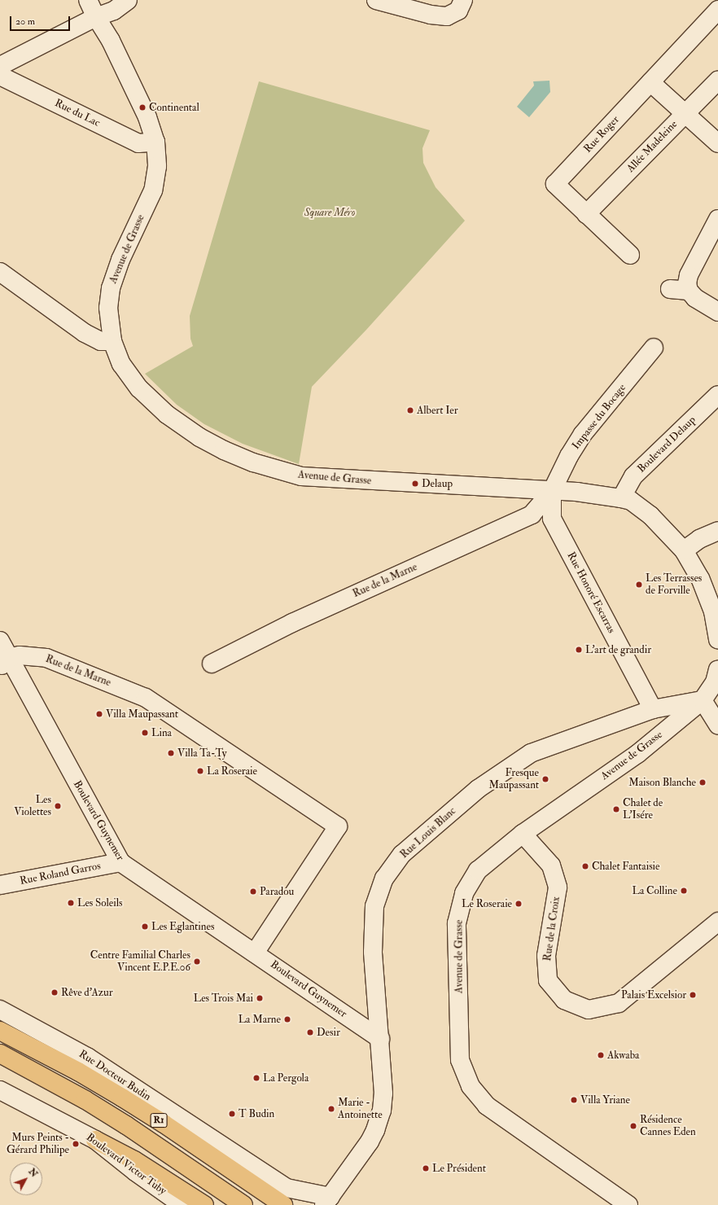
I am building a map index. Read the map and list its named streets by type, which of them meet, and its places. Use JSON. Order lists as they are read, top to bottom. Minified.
{"streets":{"highway":["R1"],"street":["Rue du Lac","Rue Roger","Allée Madeleine","Avenue de Grasse","Impasse du Bocage","Boulevard Delaup","Rue de la Marne","Rue Honoré Escarras","Boulevard Guynemer","Rue Louis Blanc","Rue Roland Garros","Rue de la Croix","Rue Docteur Budin","Boulevard Victor Tuby"]},"crossings":[["Rue du Lac","Avenue de Grasse"],["Rue Roger","Allée Madeleine"],["Avenue de Grasse","Impasse du Bocage"],["Avenue de Grasse","Boulevard Delaup"],["Avenue de Grasse","Rue de la Marne"],["Avenue de Grasse","Rue Honoré Escarras"],["Avenue de Grasse","Rue Louis Blanc"],["Avenue de Grasse","Rue de la Croix"],["Impasse du Bocage","Rue de la Marne"],["Impasse du Bocage","Rue Honoré Escarras"],["Rue de la Marne","Rue Honoré Escarras"],["Rue de la Marne","Boulevard Guynemer"],["Rue Honoré Escarras","Rue Louis Blanc"],["Boulevard Guynemer","Rue Louis Blanc"],["Boulevard Guynemer","Rue Roland Garros"],["Rue Louis Blanc","Rue Docteur Budin"]],"parks":["Square Méro"],"places":["Continental","Albert Ier","Delaup","Les Terrasses de Forville","L'art de grandir","Villa Maupassant","Lina","Villa Ta-Ty","La Roseraie","Fresque Maupassant","Maison Blanche","Les Violettes","Chalet de L'Isére","Chalet Fantaisie","La Colline","Paradou","Les Soleils","Le Roseraie","Les Eglantines","Centre Familial Charles Vincent E.P.E.06","Rêve d'Azur","Palais Excelsior","Les Trois Mai","La Marne","Desir","Akwaba","La Pergola","Villa Yriane","Marie - Antoinette","T Budin","Résidence Cannes Eden","Murs Peints - Gérard Philipe","Le Président"],"scale_bar":"20 m","north":"top right"}
